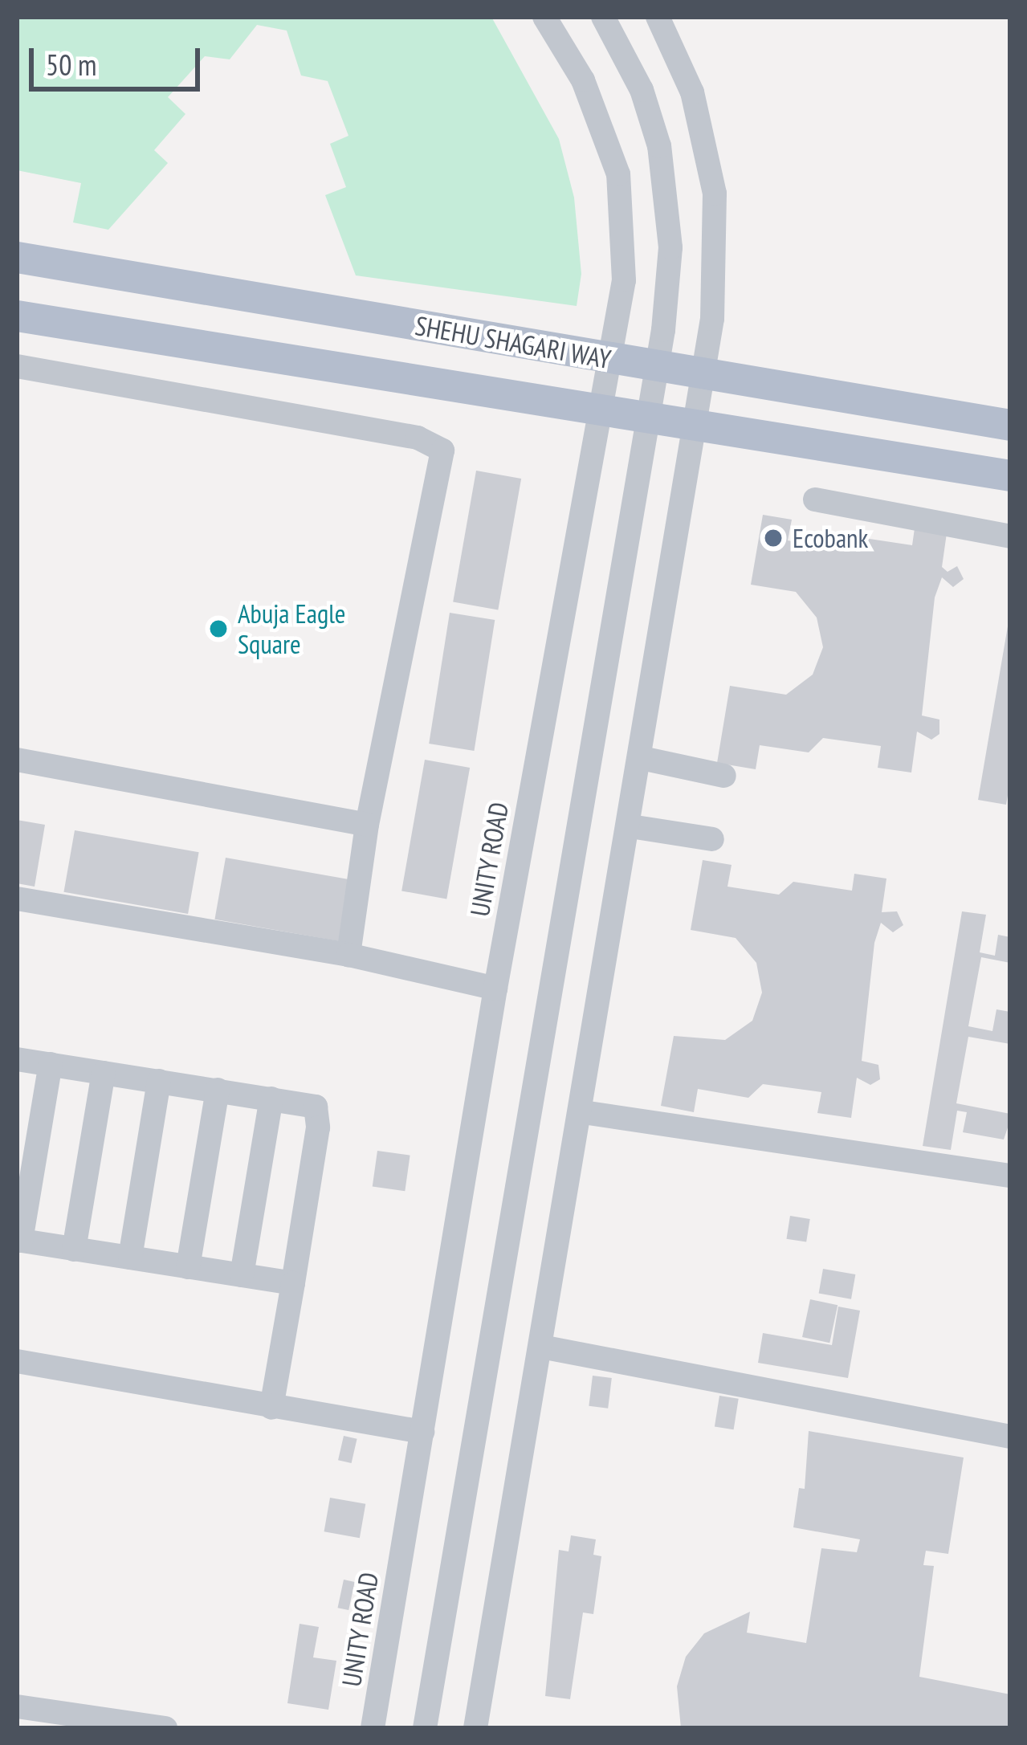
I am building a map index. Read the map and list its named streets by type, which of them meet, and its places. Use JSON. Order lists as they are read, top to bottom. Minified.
{"streets":{"main road":["SHEHU SHAGARI WAY"],"street":["UNITY ROAD"]},"crossings":[["SHEHU SHAGARI WAY","UNITY ROAD"]],"places":["Ecobank","Abuja Eagle Square"],"scale_bar":"50 m"}
